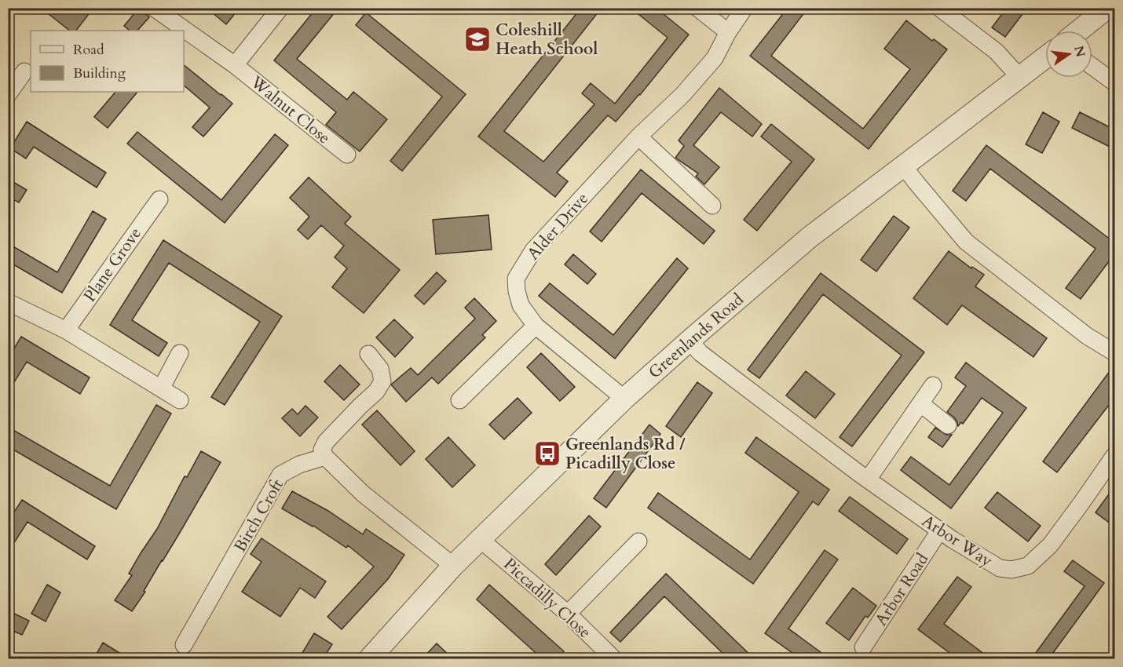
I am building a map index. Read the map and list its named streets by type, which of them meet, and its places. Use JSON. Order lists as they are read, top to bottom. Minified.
{"streets":{"street":["Walnut Close","Alder Drive","Plane Grove","Greenlands Road","Birch Croft","Arbor Way","Arbor Road","Piccadilly Close"]},"crossings":[["Alder Drive","Greenlands Road"],["Greenlands Road","Arbor Way"],["Greenlands Road","Piccadilly Close"],["Arbor Way","Arbor Road"]],"places":{"school or university":["Coleshill Heath School"],"bus stop":["Greenlands Rd / Picadilly Close"]},"legend":["Road","Building"],"north":"right"}
